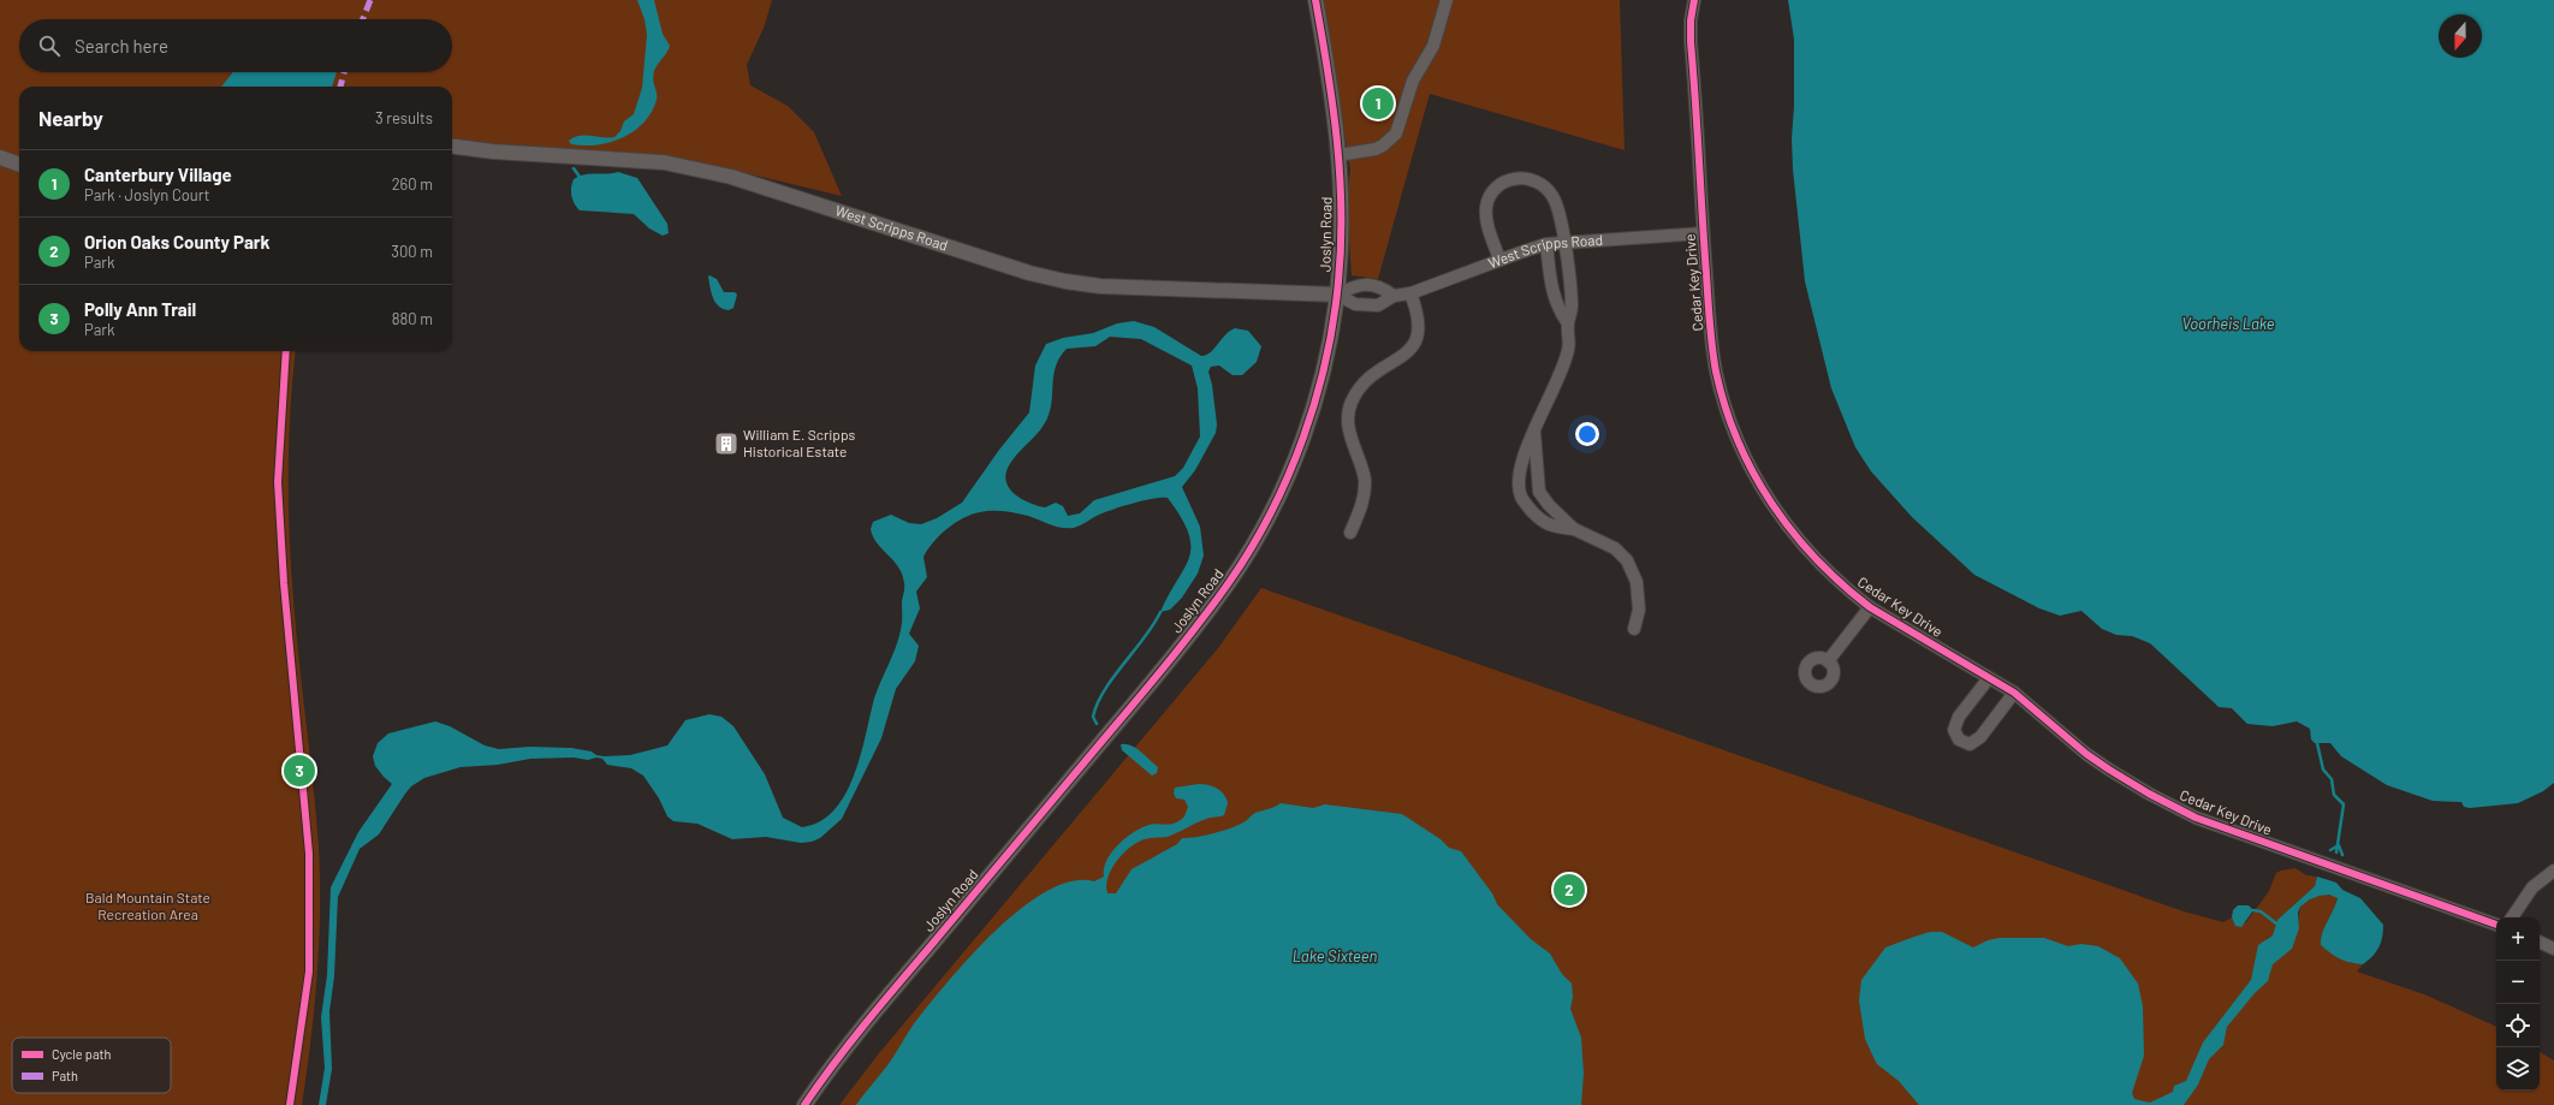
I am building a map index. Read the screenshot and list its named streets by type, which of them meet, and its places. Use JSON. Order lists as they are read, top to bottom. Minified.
{"streets":{"street":["West Scripps Road","Joslyn Road","Cedar Key Drive"]},"crossings":[["West Scripps Road","Joslyn Road"],["West Scripps Road","Cedar Key Drive"]],"water":["Voorheis Lake","Lake Sixteen"],"parks":["Bald Mountain State Recreation Area"],"places":{"building":["William E. Scripps Historical Estate"]},"legend":["Cycle path","Path"],"north":"bottom","page":{"search":"Search here","pins":["1","3","2"],"heading":["Nearby","3 results"],"list":[{"mark":"1","name":"Canterbury Village","note":"Park · Joslyn Court","value":"260 m"},{"mark":"2","name":"Orion Oaks County Park","note":"Park","value":"300 m"},{"mark":"3","name":"Polly Ann Trail","note":"Park","value":"880 m"}],"map_buttons":["+","−"]}}
